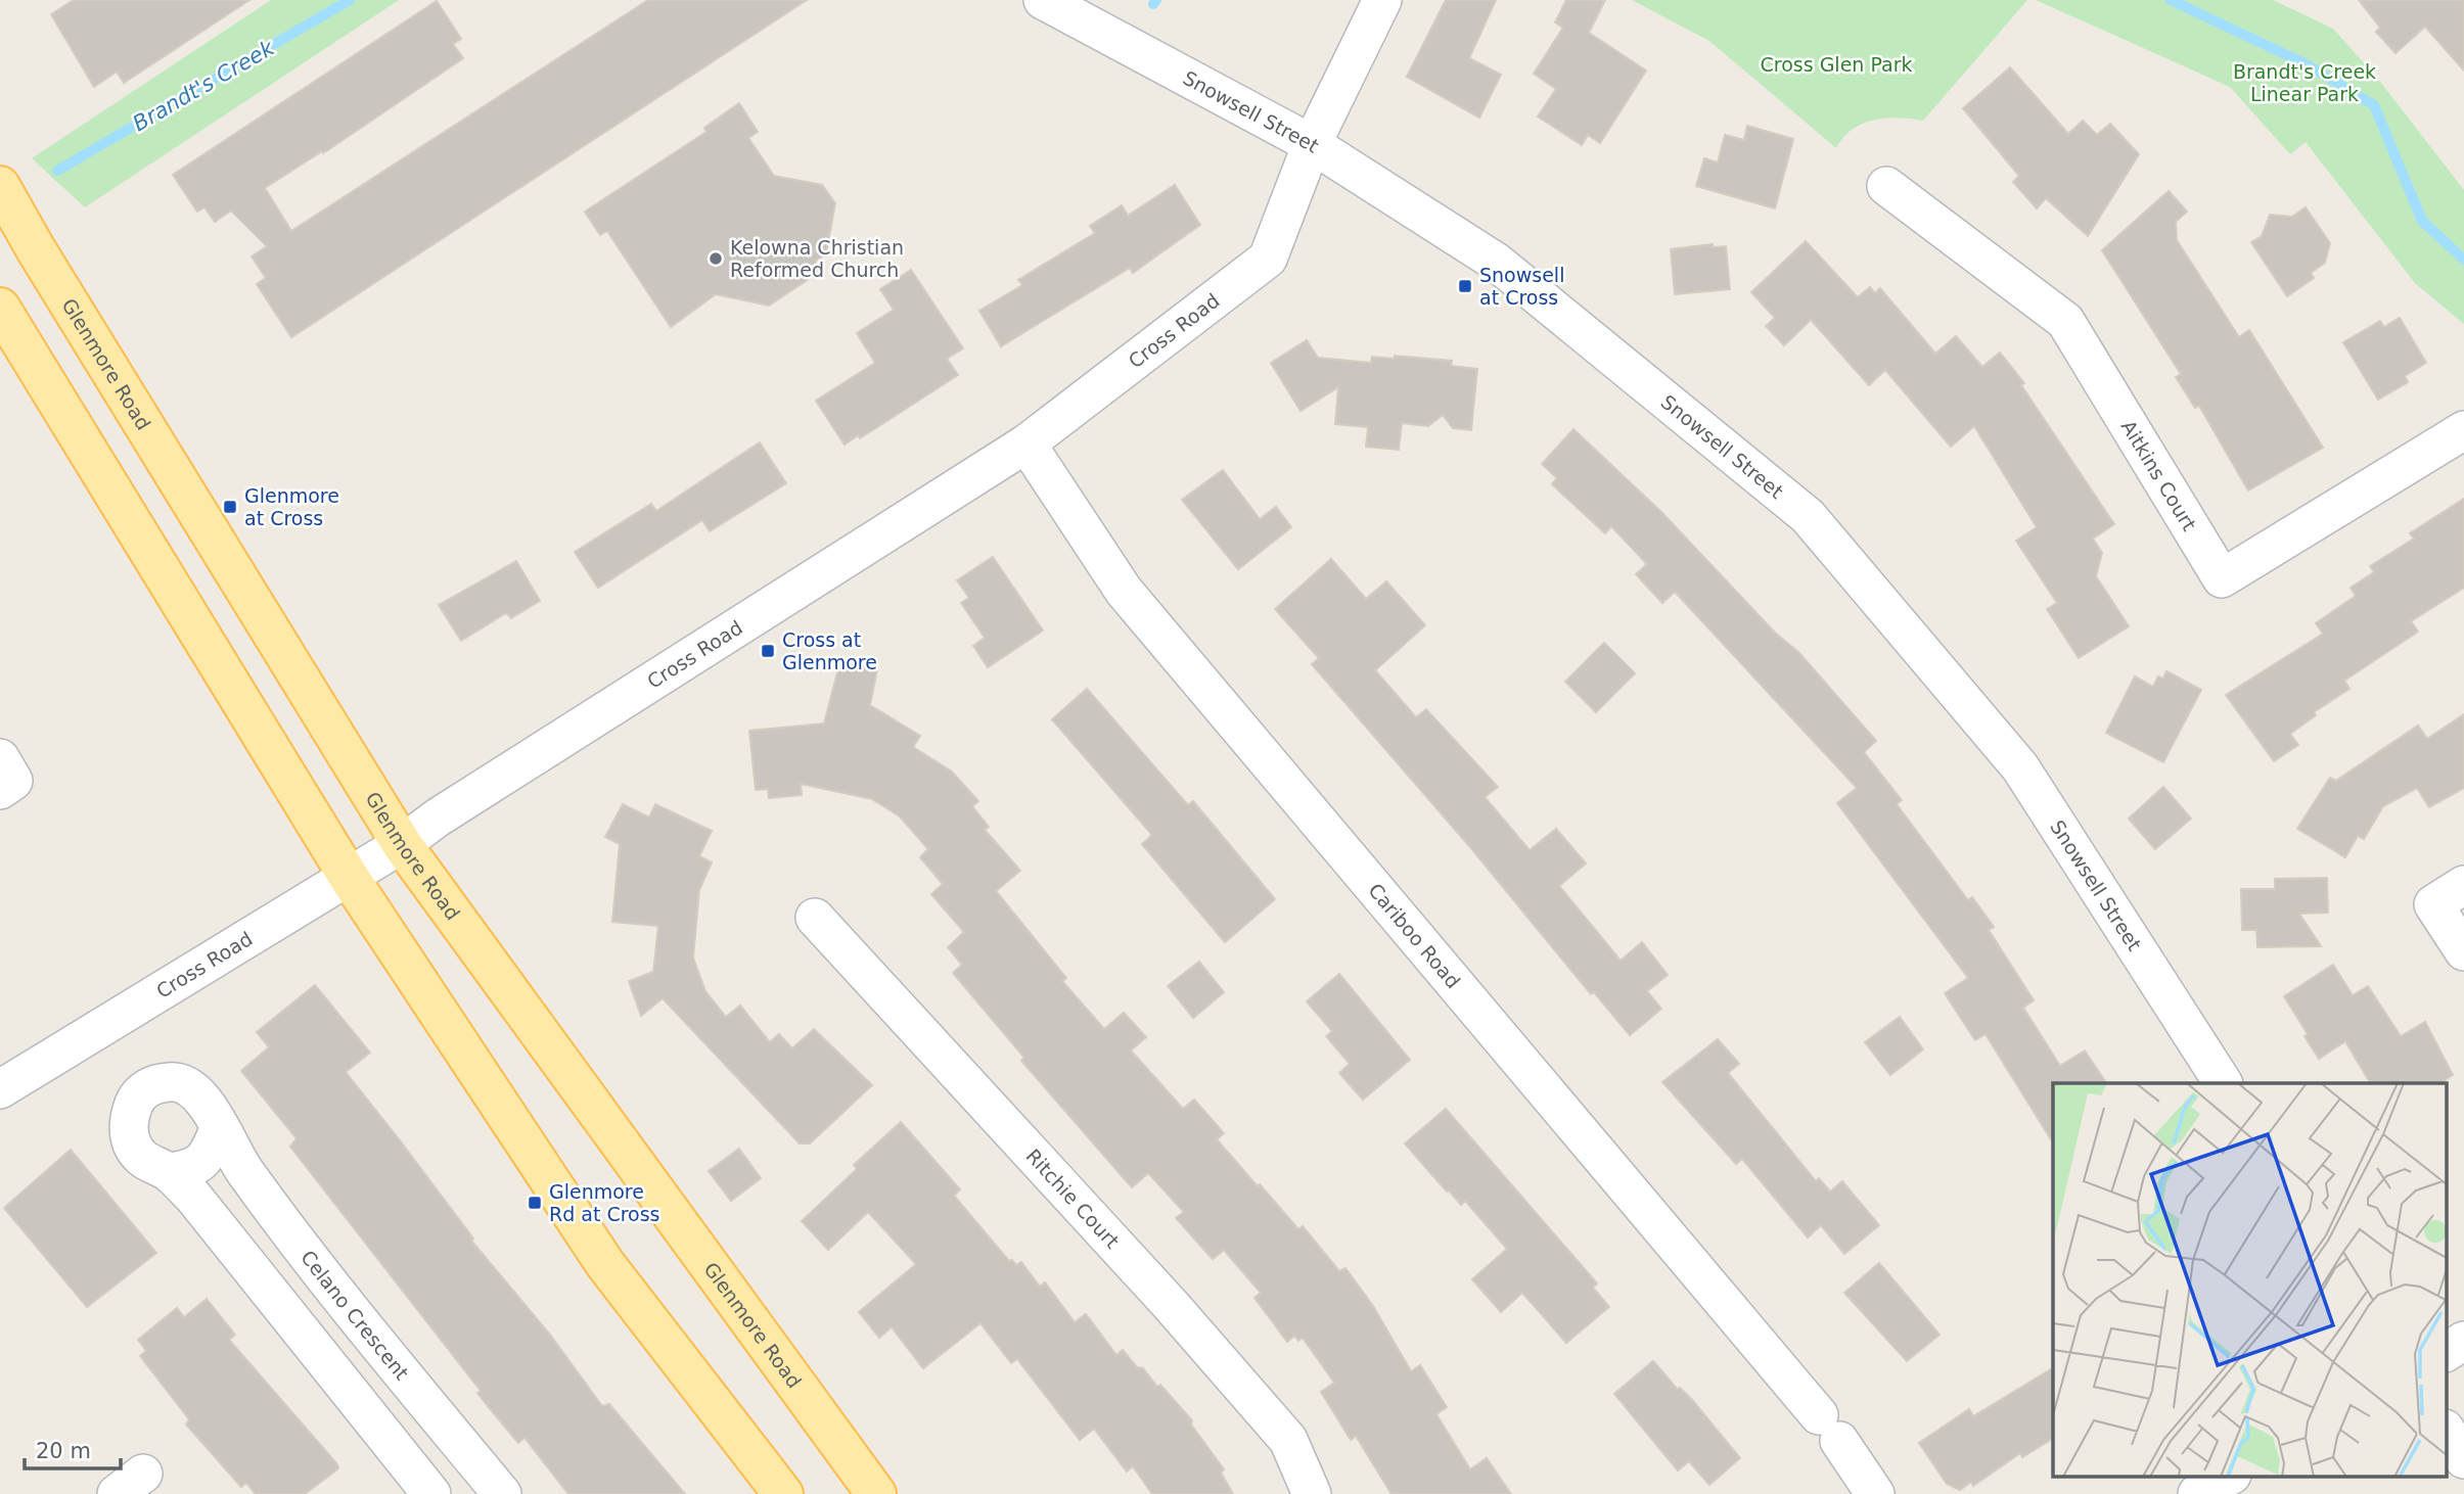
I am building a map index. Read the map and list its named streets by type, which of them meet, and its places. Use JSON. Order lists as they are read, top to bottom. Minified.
{"streets":{"main road":["Glenmore Road"],"street":["Snowsell Street","Cross Road","Aitkins Court","Cariboo Road","Ritchie Court","Celano Crescent"]},"crossings":[["Snowsell Street","Cross Road"],["Cross Road","Glenmore Road"],["Cross Road","Cariboo Road"]],"water":["Brandt's Creek"],"parks":["Cross Glen Park","Brandt's Creek Linear Park"],"places":{"other":["Kelowna Christian Reformed Church"],"transit":["Snowsell at Cross","Glenmore at Cross","Cross at Glenmore","Glenmore Rd at Cross"]},"scale_bar":"20 m"}
